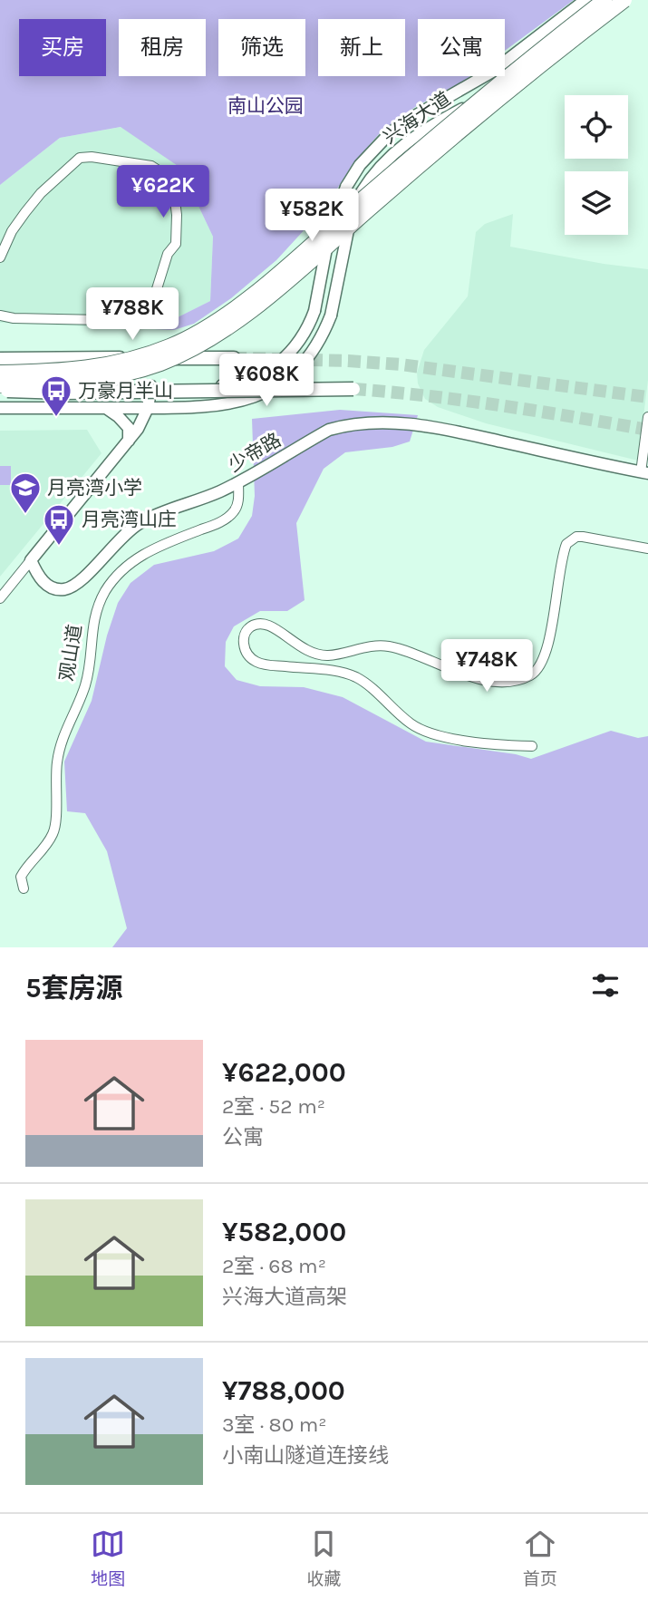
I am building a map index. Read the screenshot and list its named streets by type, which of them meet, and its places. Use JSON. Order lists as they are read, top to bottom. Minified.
{"streets":{"street":["兴海大道","少帝路","观山道"]},"crossings":[["少帝路","观山道"]],"parks":["南山公园"],"places":{"bus stop":["万豪月半山","月亮湾山庄"],"school or university":["月亮湾小学"]},"page":{"chip":["买房","租房","筛选","新上","公寓"],"price":["¥622K","¥582K","¥788K","¥608K","¥748K"],"heading":"5套房源","list":[{"name":"¥622,000","note":"2室 · 52 m² · 公寓"},{"name":"¥582,000","note":"2室 · 68 m² · 兴海大道高架"},{"name":"¥788,000","note":"3室 · 80 m² · 小南山隧道连接线"}],"tabs":["地图","收藏","首页"]}}
